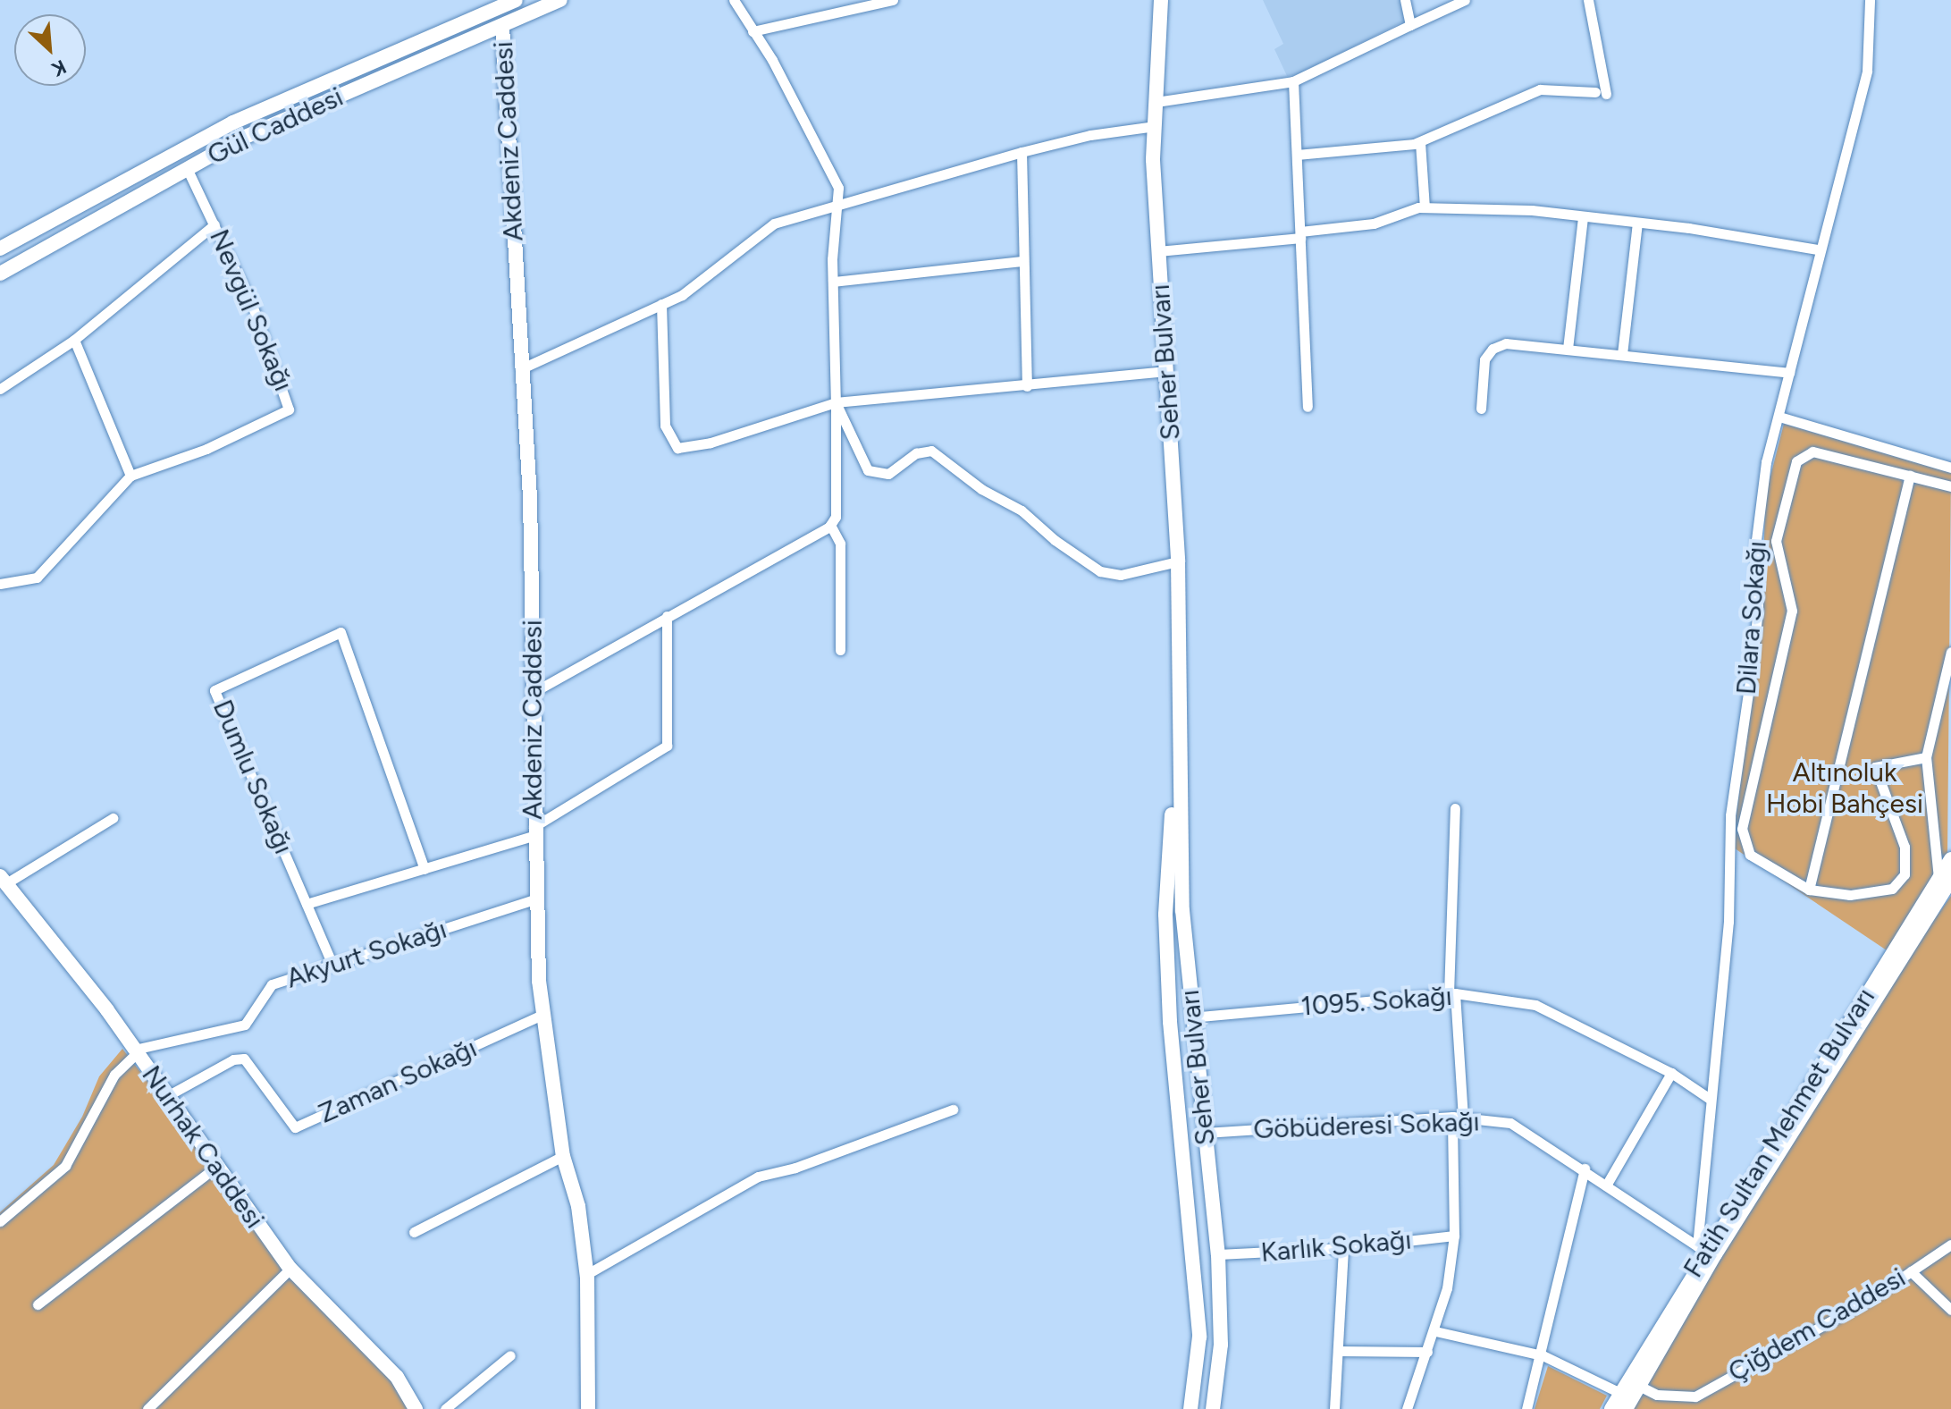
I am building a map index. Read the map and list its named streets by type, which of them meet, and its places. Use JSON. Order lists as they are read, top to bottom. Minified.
{"streets":{"street":["Gül Caddesi","Akdeniz Caddesi","Nevgül Sokağı","Seher Bulvarı","Dilara Sokağı","Dumlu Sokağı","Akyurt Sokağı","1095. Sokağı","Zaman Sokağı","Göbüderesi Sokağı","Fatih Sultan Mehmet Bulvarı","Nurhak Caddesi","Karlık Sokağı","Çiğdem Caddesi"]},"crossings":[["Gül Caddesi","Akdeniz Caddesi"],["Gül Caddesi","Nevgül Sokağı"],["Akdeniz Caddesi","Akyurt Sokağı"],["Akdeniz Caddesi","Zaman Sokağı"],["Seher Bulvarı","1095. Sokağı"],["Seher Bulvarı","Göbüderesi Sokağı"],["Seher Bulvarı","Karlık Sokağı"],["Dilara Sokağı","1095. Sokağı"],["Dilara Sokağı","Göbüderesi Sokağı"],["Dilara Sokağı","Fatih Sultan Mehmet Bulvarı"],["Dumlu Sokağı","Akyurt Sokağı"],["Akyurt Sokağı","Nurhak Caddesi"],["Zaman Sokağı","Nurhak Caddesi"],["Göbüderesi Sokağı","Fatih Sultan Mehmet Bulvarı"],["Fatih Sultan Mehmet Bulvarı","Çiğdem Caddesi"]],"parks":["Altınoluk Hobi Bahçesi"],"north":"bottom right"}
